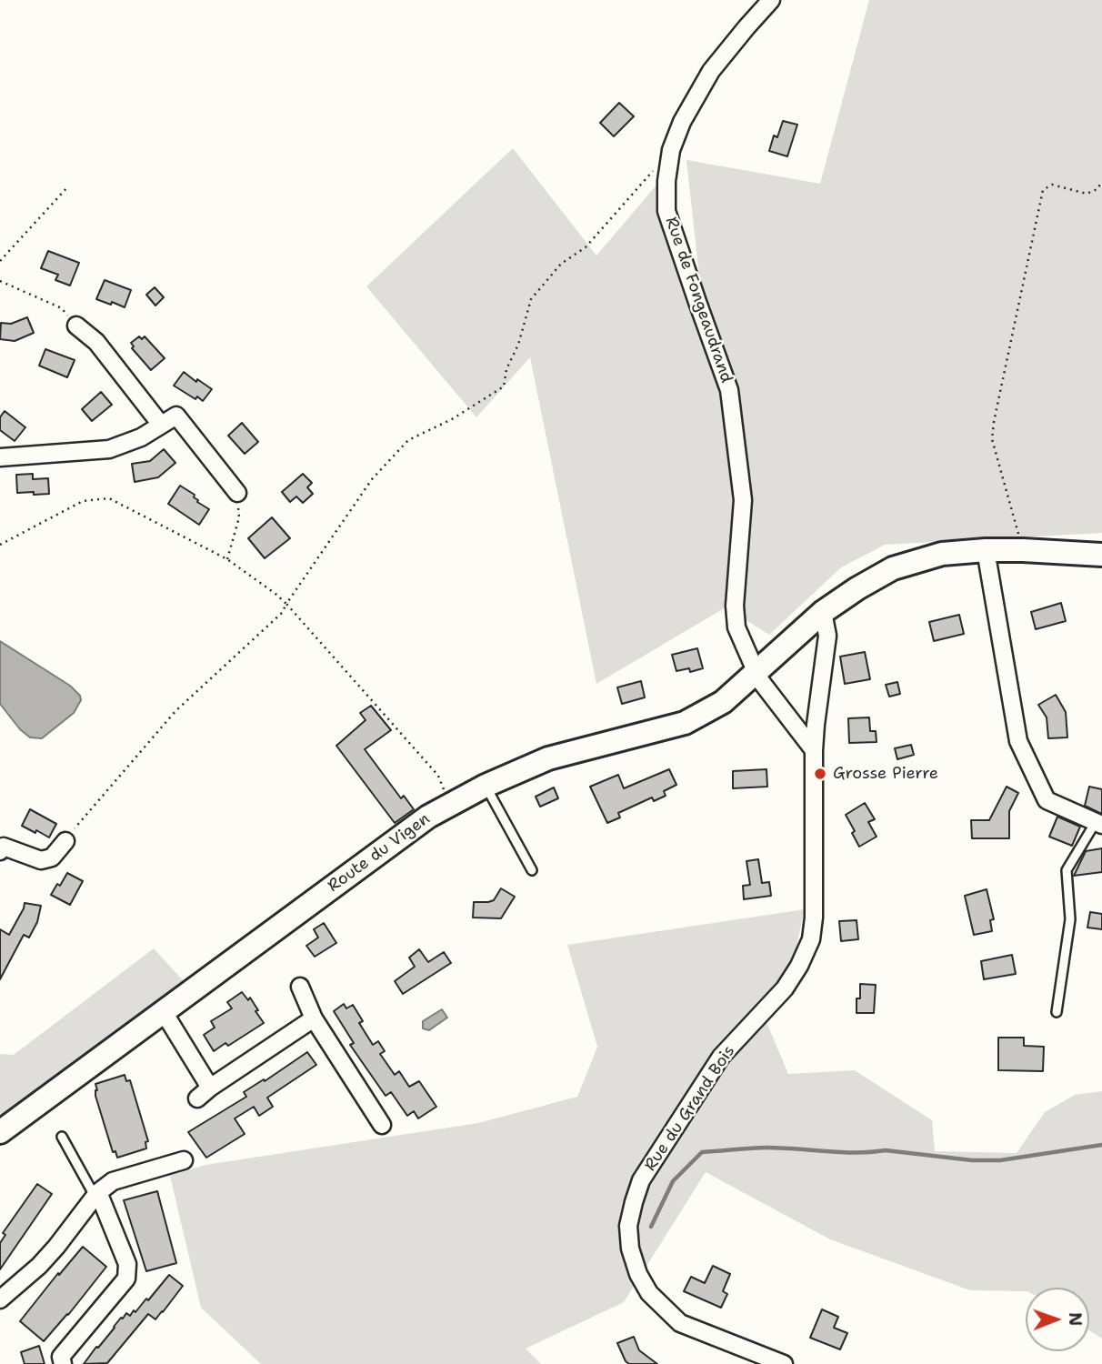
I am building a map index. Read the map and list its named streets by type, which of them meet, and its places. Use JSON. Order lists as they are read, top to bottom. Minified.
{"streets":{"street":["Rue de Fongeaudrand","Route du Vigen","Rue du Grand Bois"]},"crossings":[["Rue de Fongeaudrand","Route du Vigen"],["Route du Vigen","Rue du Grand Bois"]],"places":["Grosse Pierre"],"north":"right"}
